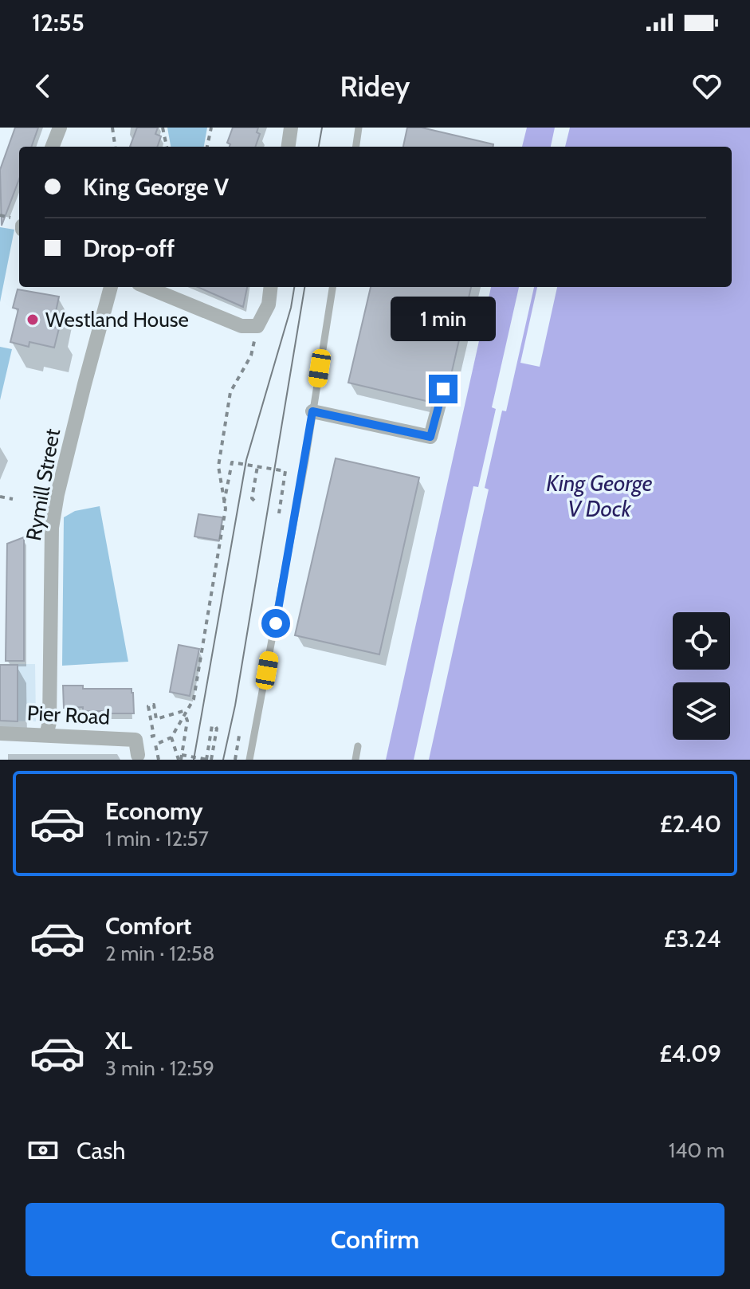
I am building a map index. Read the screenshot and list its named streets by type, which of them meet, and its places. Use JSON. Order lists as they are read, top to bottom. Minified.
{"streets":{"street":["Rymill Street","Pier Road"]},"crossings":[["Rymill Street","Pier Road"]],"water":["King George V Dock"],"places":["Westland House"],"page":{"status":"12:55","header":"Ridey","banner":["King George V","Drop-off"],"bubble":"1 min","list":[{"name":"Economy","note":"1 min · 12:57","value":"£2.40"},{"name":"Comfort","note":"2 min · 12:58","value":"£3.24"},{"name":"XL","note":"3 min · 12:59","value":"£4.09"}],"pay":["Cash","140 m"],"buttons":"Confirm"}}
